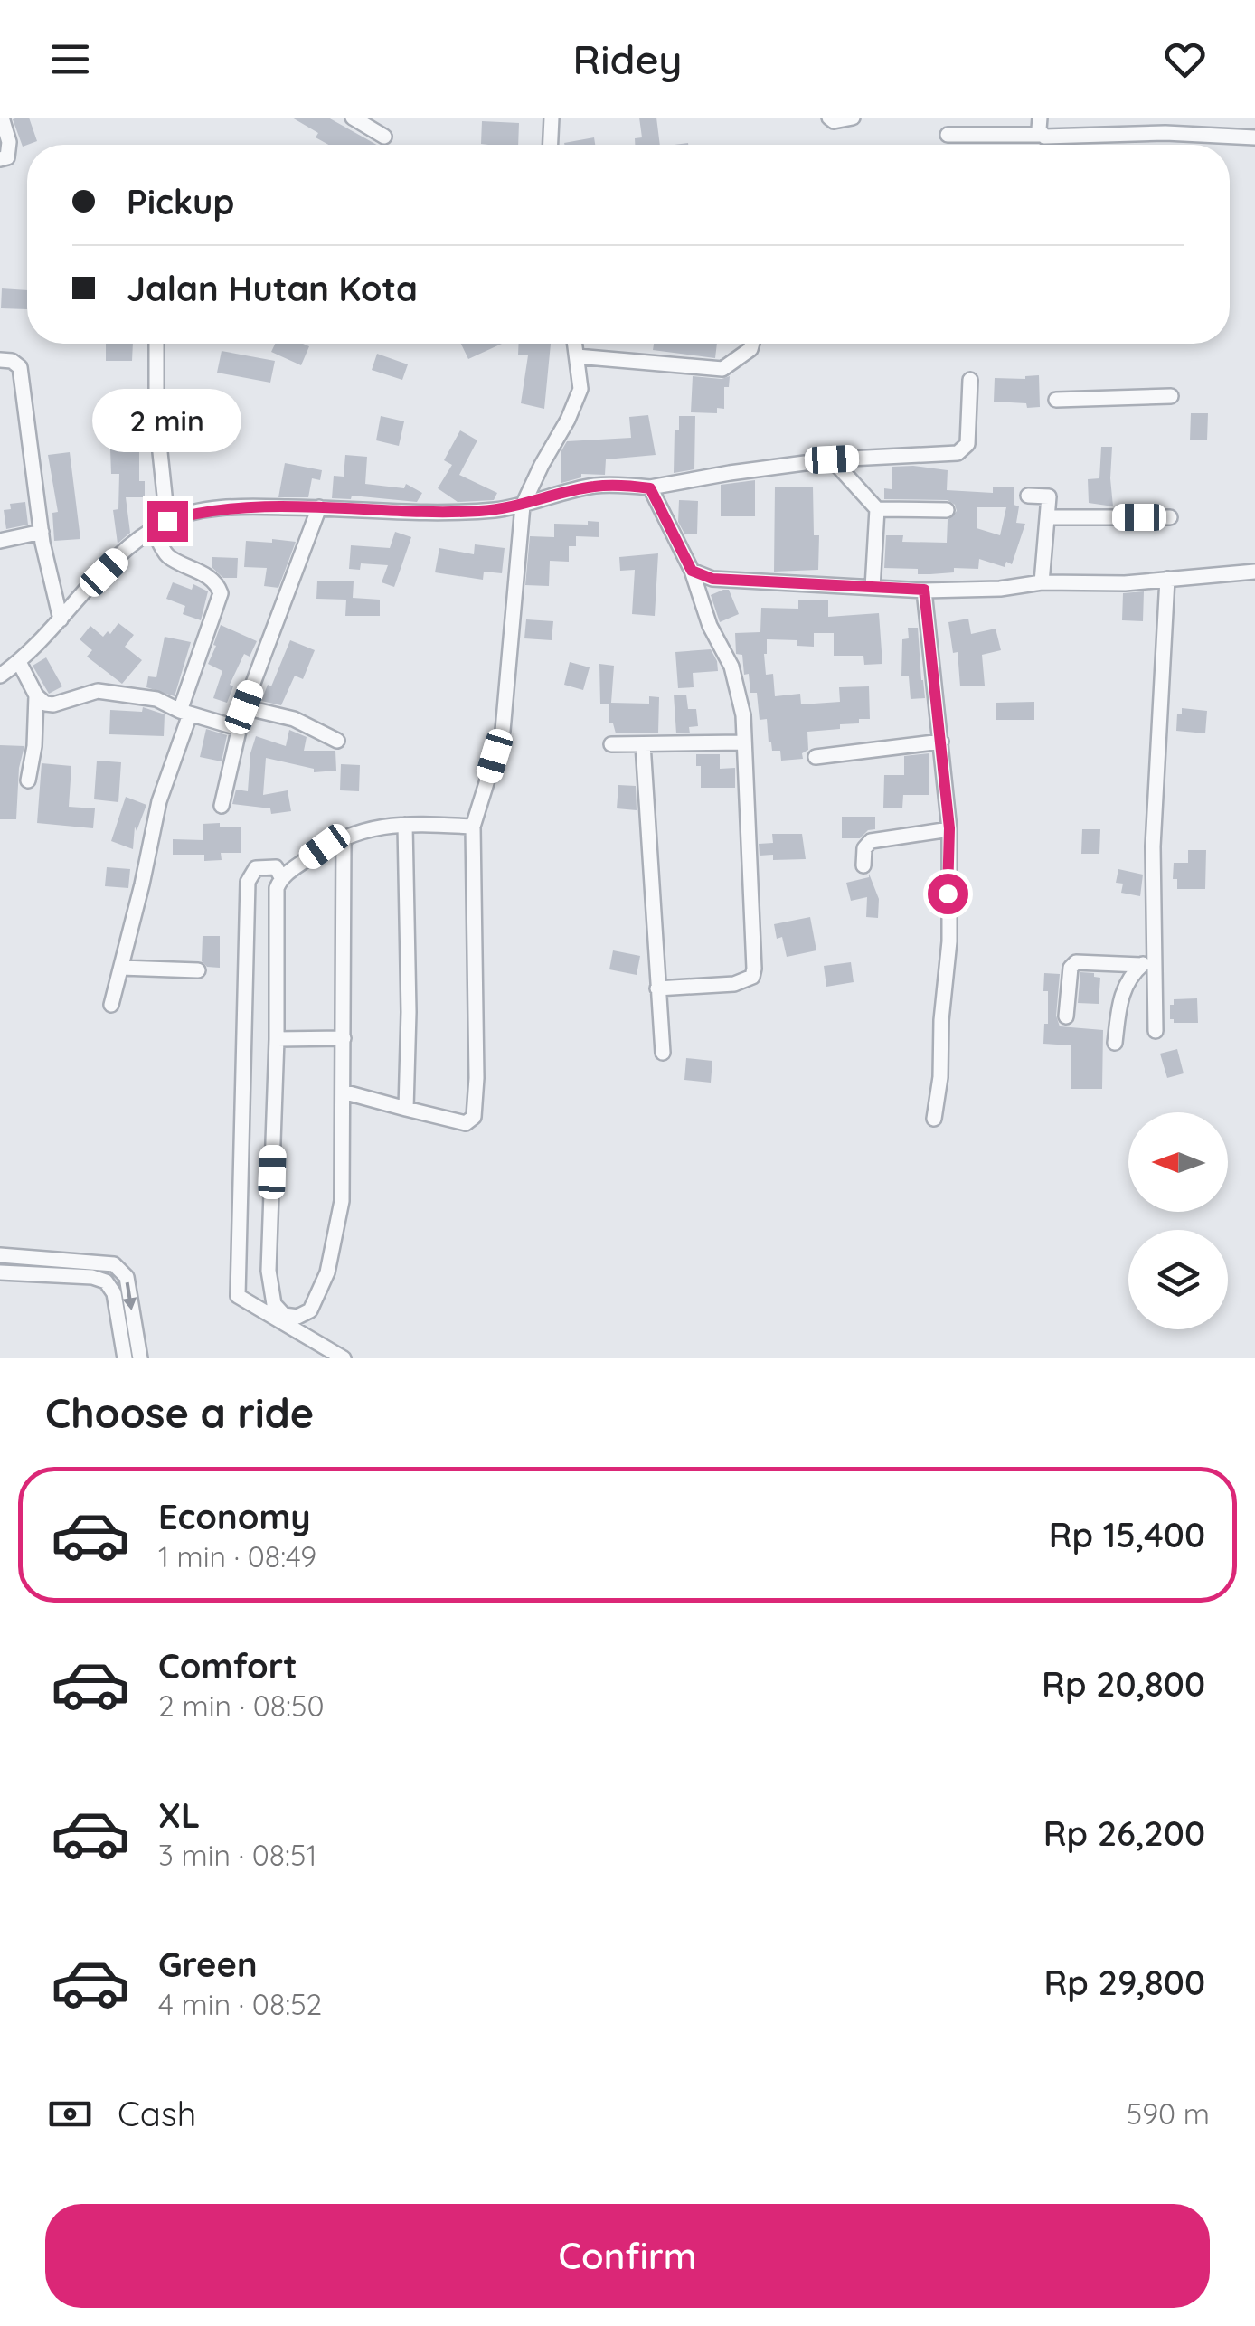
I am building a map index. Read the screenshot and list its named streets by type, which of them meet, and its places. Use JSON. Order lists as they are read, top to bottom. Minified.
{"north":"left","page":{"header":"Ridey","banner":["Pickup","Jalan Hutan Kota"],"bubble":"2 min","heading":"Choose a ride","list":[{"name":"Economy","note":"1 min · 08:49","value":"Rp 15,400"},{"name":"Comfort","note":"2 min · 08:50","value":"Rp 20,800"},{"name":"XL","note":"3 min · 08:51","value":"Rp 26,200"},{"name":"Green","note":"4 min · 08:52","value":"Rp 29,800"}],"pay":["Cash","590 m"],"buttons":"Confirm"}}
